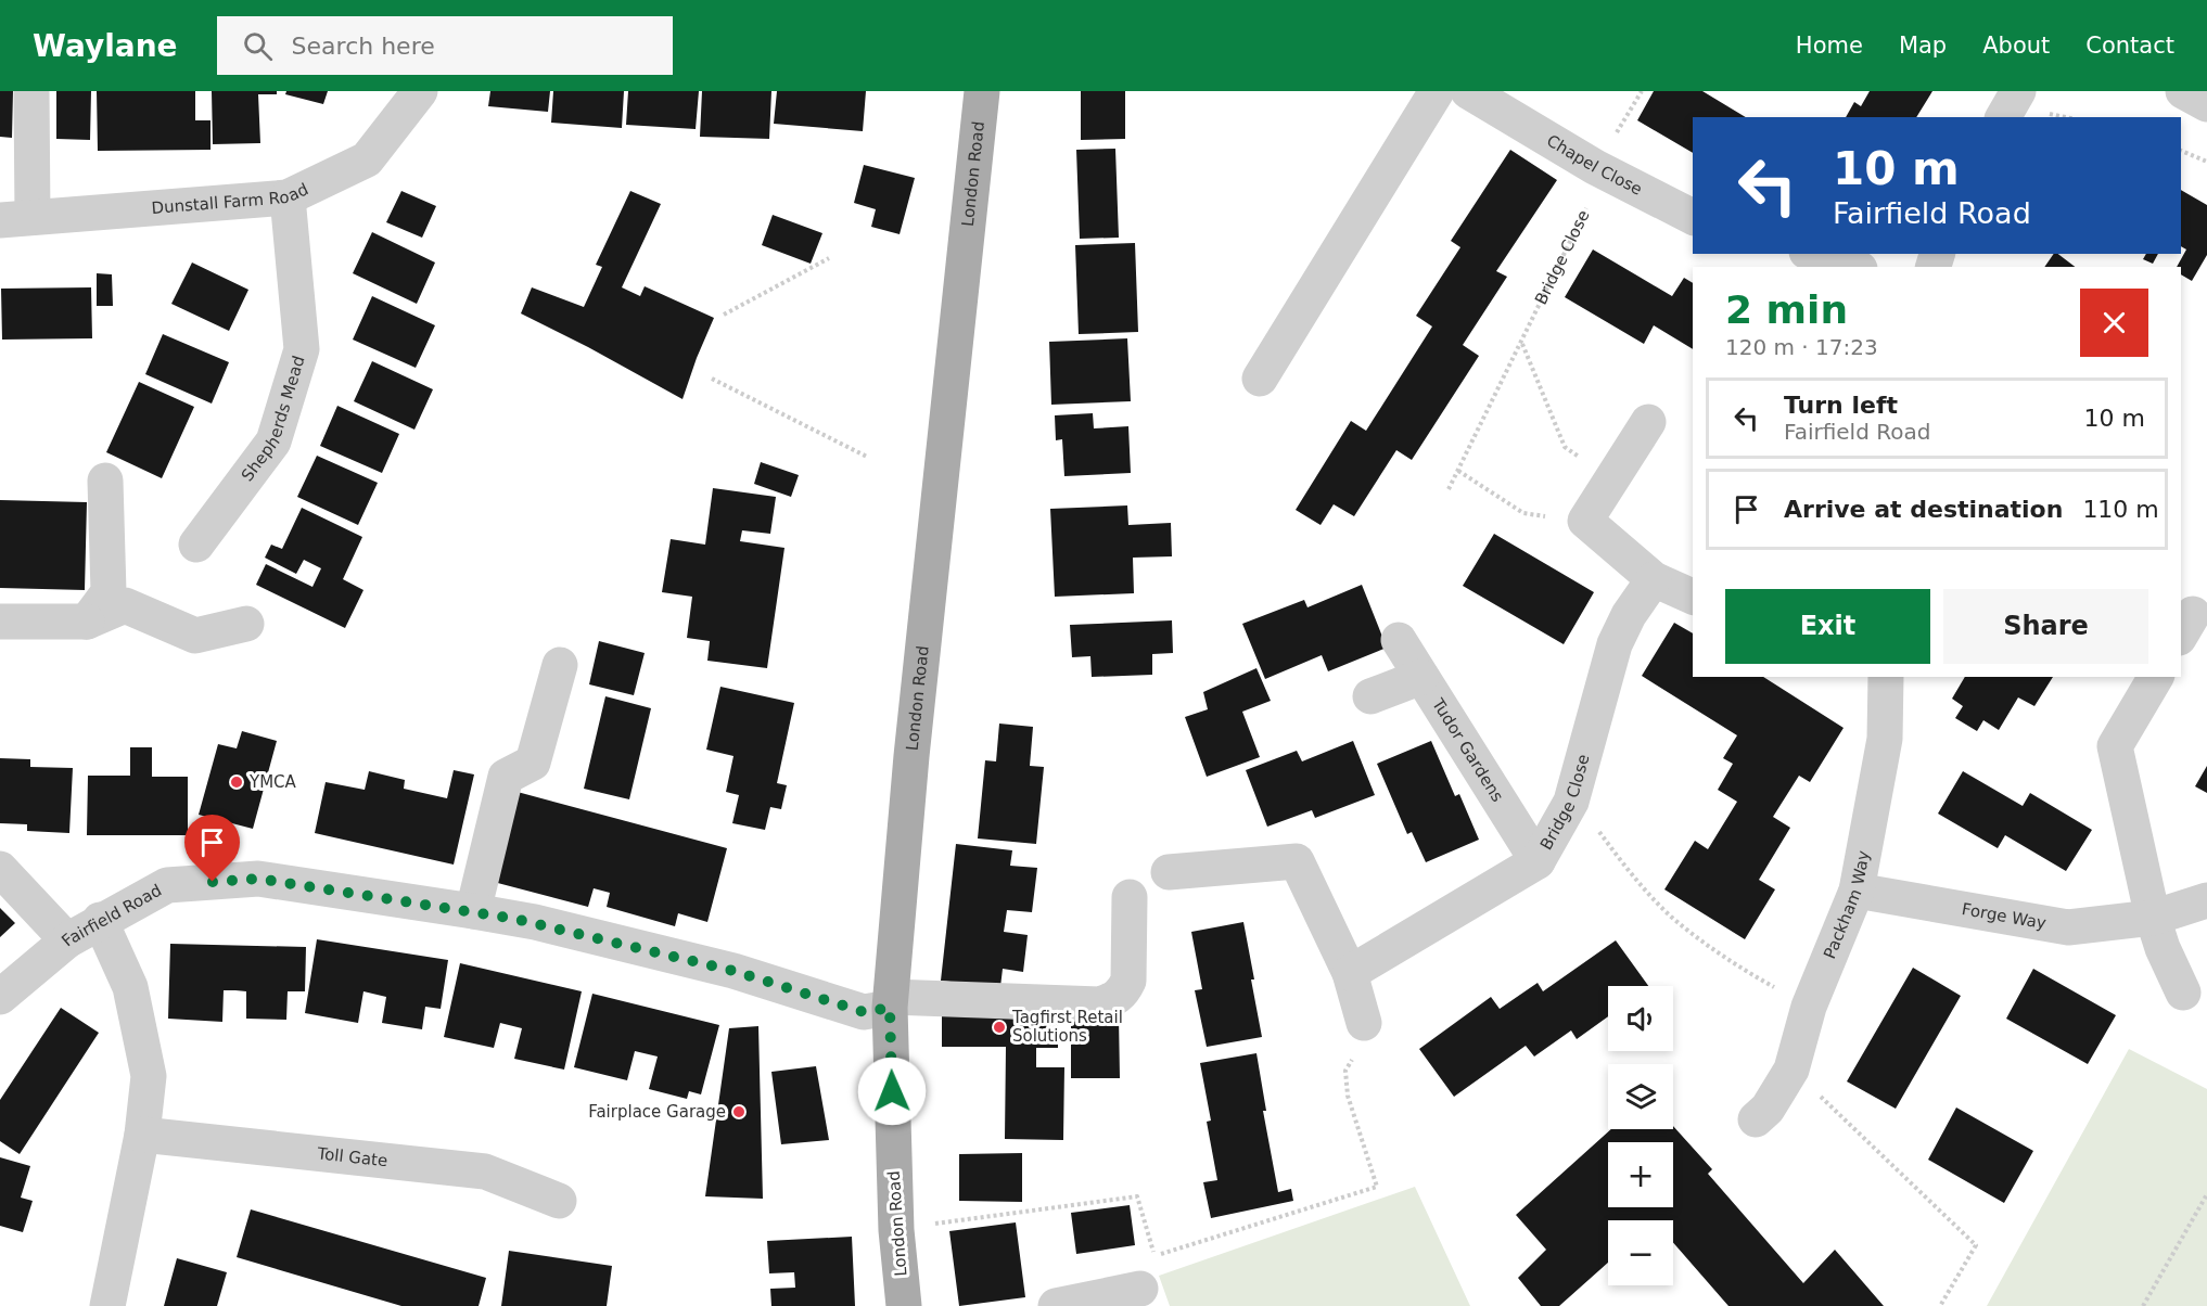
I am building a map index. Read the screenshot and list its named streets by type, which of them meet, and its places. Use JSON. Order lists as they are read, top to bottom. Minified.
{"streets":{"main road":["London Road"],"street":["Chapel Close","Dunstall Farm Road","Bridge Close","Shepherds Mead","Tudor Gardens","Packham Way","Fairfield Road","Forge Way","Toll Gate"]},"crossings":[["Chapel Close","Bridge Close"],["London Road","Fairfield Road"],["Dunstall Farm Road","Shepherds Mead"],["Bridge Close","Tudor Gardens"],["Packham Way","Forge Way"]],"places":["YMCA","Tagfirst Retail Solutions","Fairplace Garage"],"page":{"header":"Waylane","search":"Search here","nav":["Home","Map","About","Contact"],"turn":["10 m","Fairfield Road"],"heading":["2 min","120 m · 17:23"],"list":[{"name":"Turn left","note":"Fairfield Road","value":"10 m"},{"name":"Arrive at destination","value":"110 m"}],"buttons":["Exit","Share"],"map_buttons":["+","−"]}}
